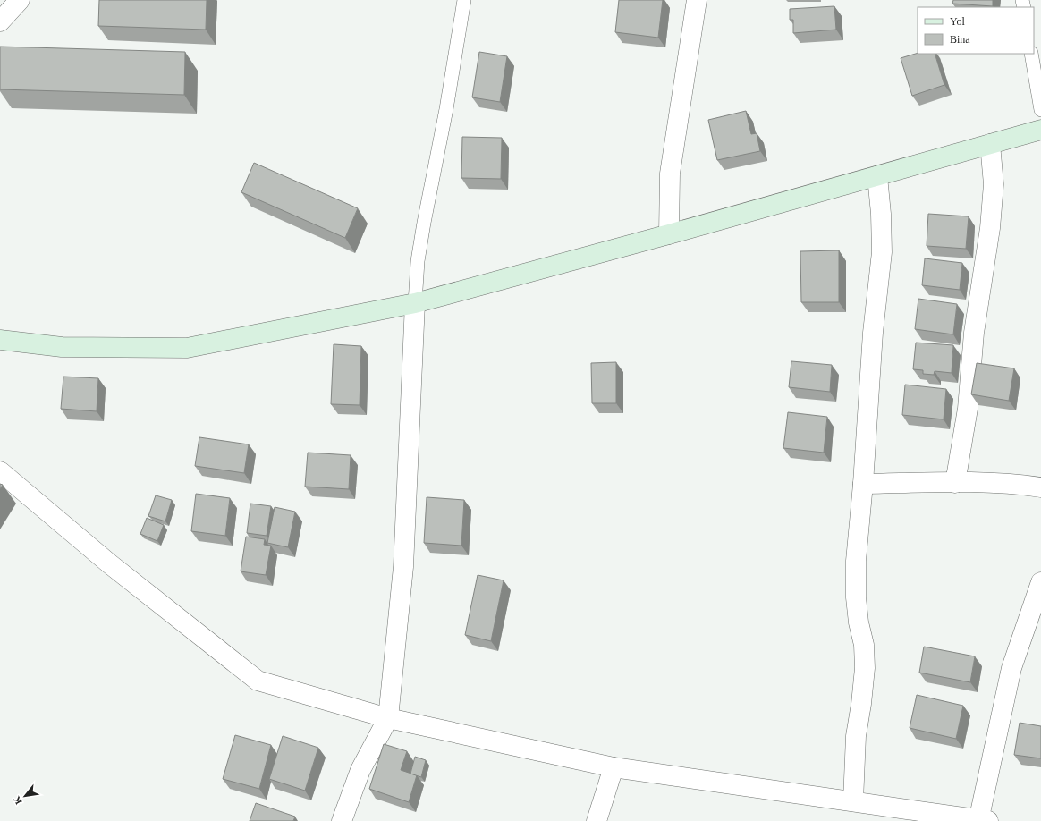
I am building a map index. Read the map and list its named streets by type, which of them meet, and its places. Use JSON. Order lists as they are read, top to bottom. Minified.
{"legend":["Yol","Bina"],"north":"bottom left"}
